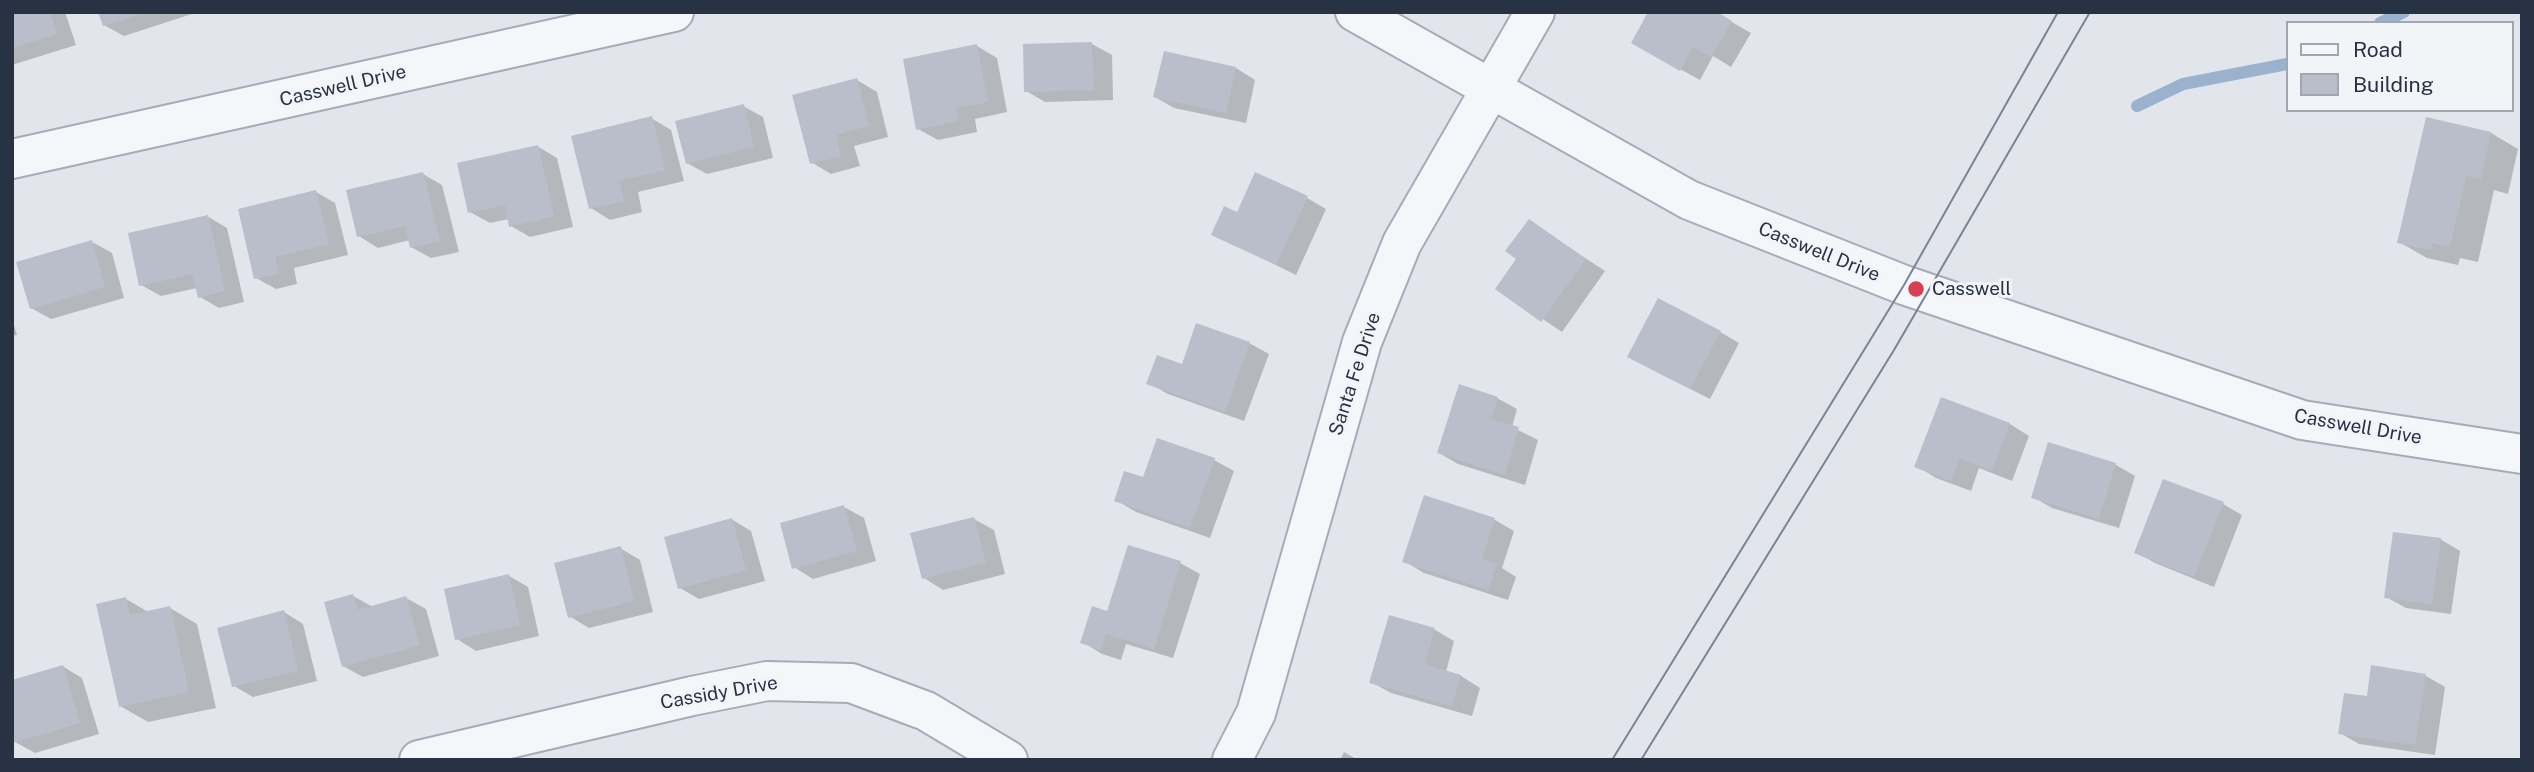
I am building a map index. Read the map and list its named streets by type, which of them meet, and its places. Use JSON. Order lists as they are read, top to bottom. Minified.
{"streets":{"street":["Casswell Drive","Santa Fe Drive","Cassidy Drive"]},"crossings":[["Casswell Drive","Santa Fe Drive"]],"places":["Casswell"],"legend":["Road","Building"]}
